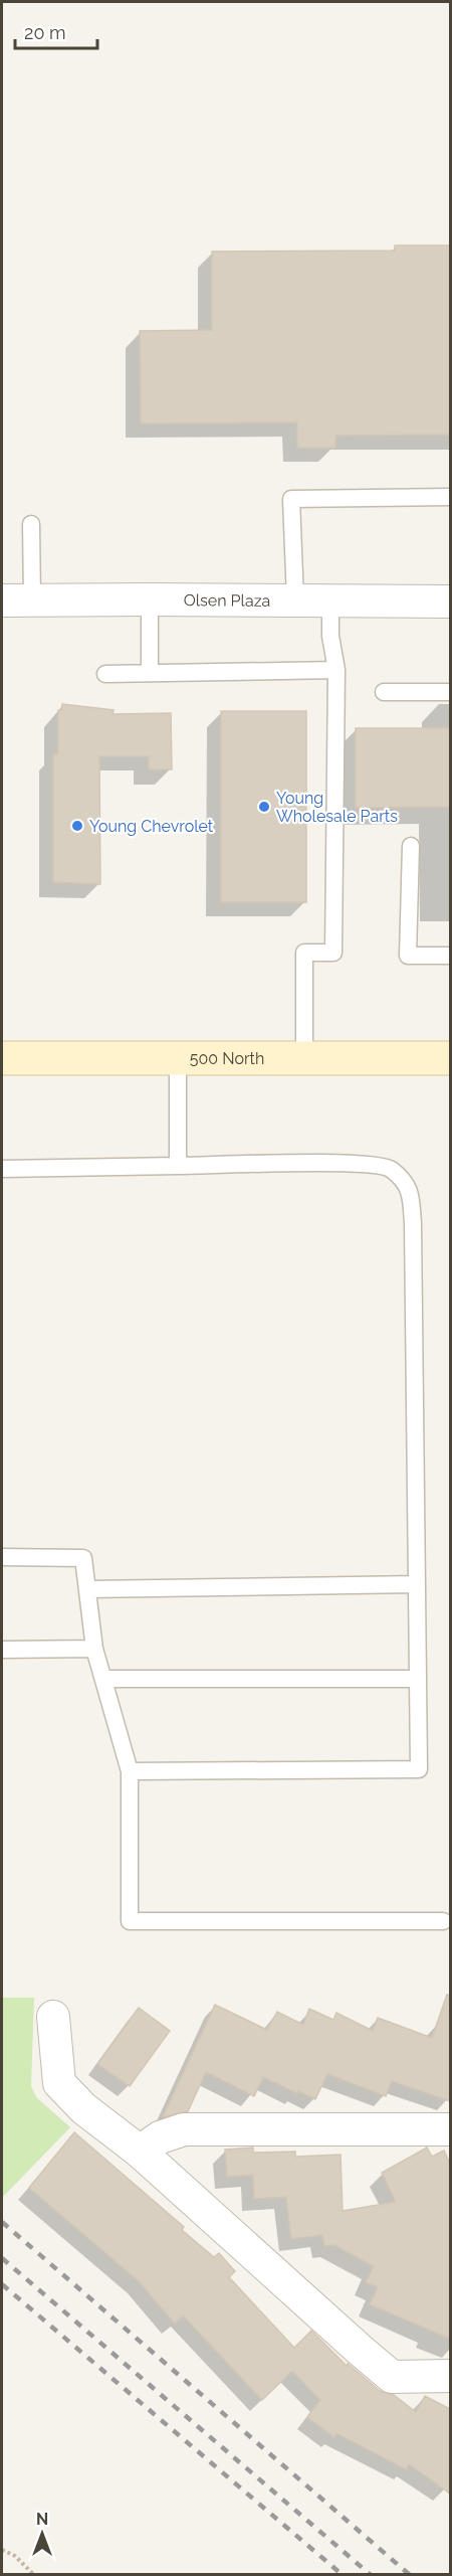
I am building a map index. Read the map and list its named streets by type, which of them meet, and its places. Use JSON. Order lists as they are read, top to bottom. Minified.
{"streets":{"street":["Olsen Plaza","500 North"]},"places":["Young Wholesale Parts","Young Chevrolet"],"scale_bar":"20 m","north":"top"}
